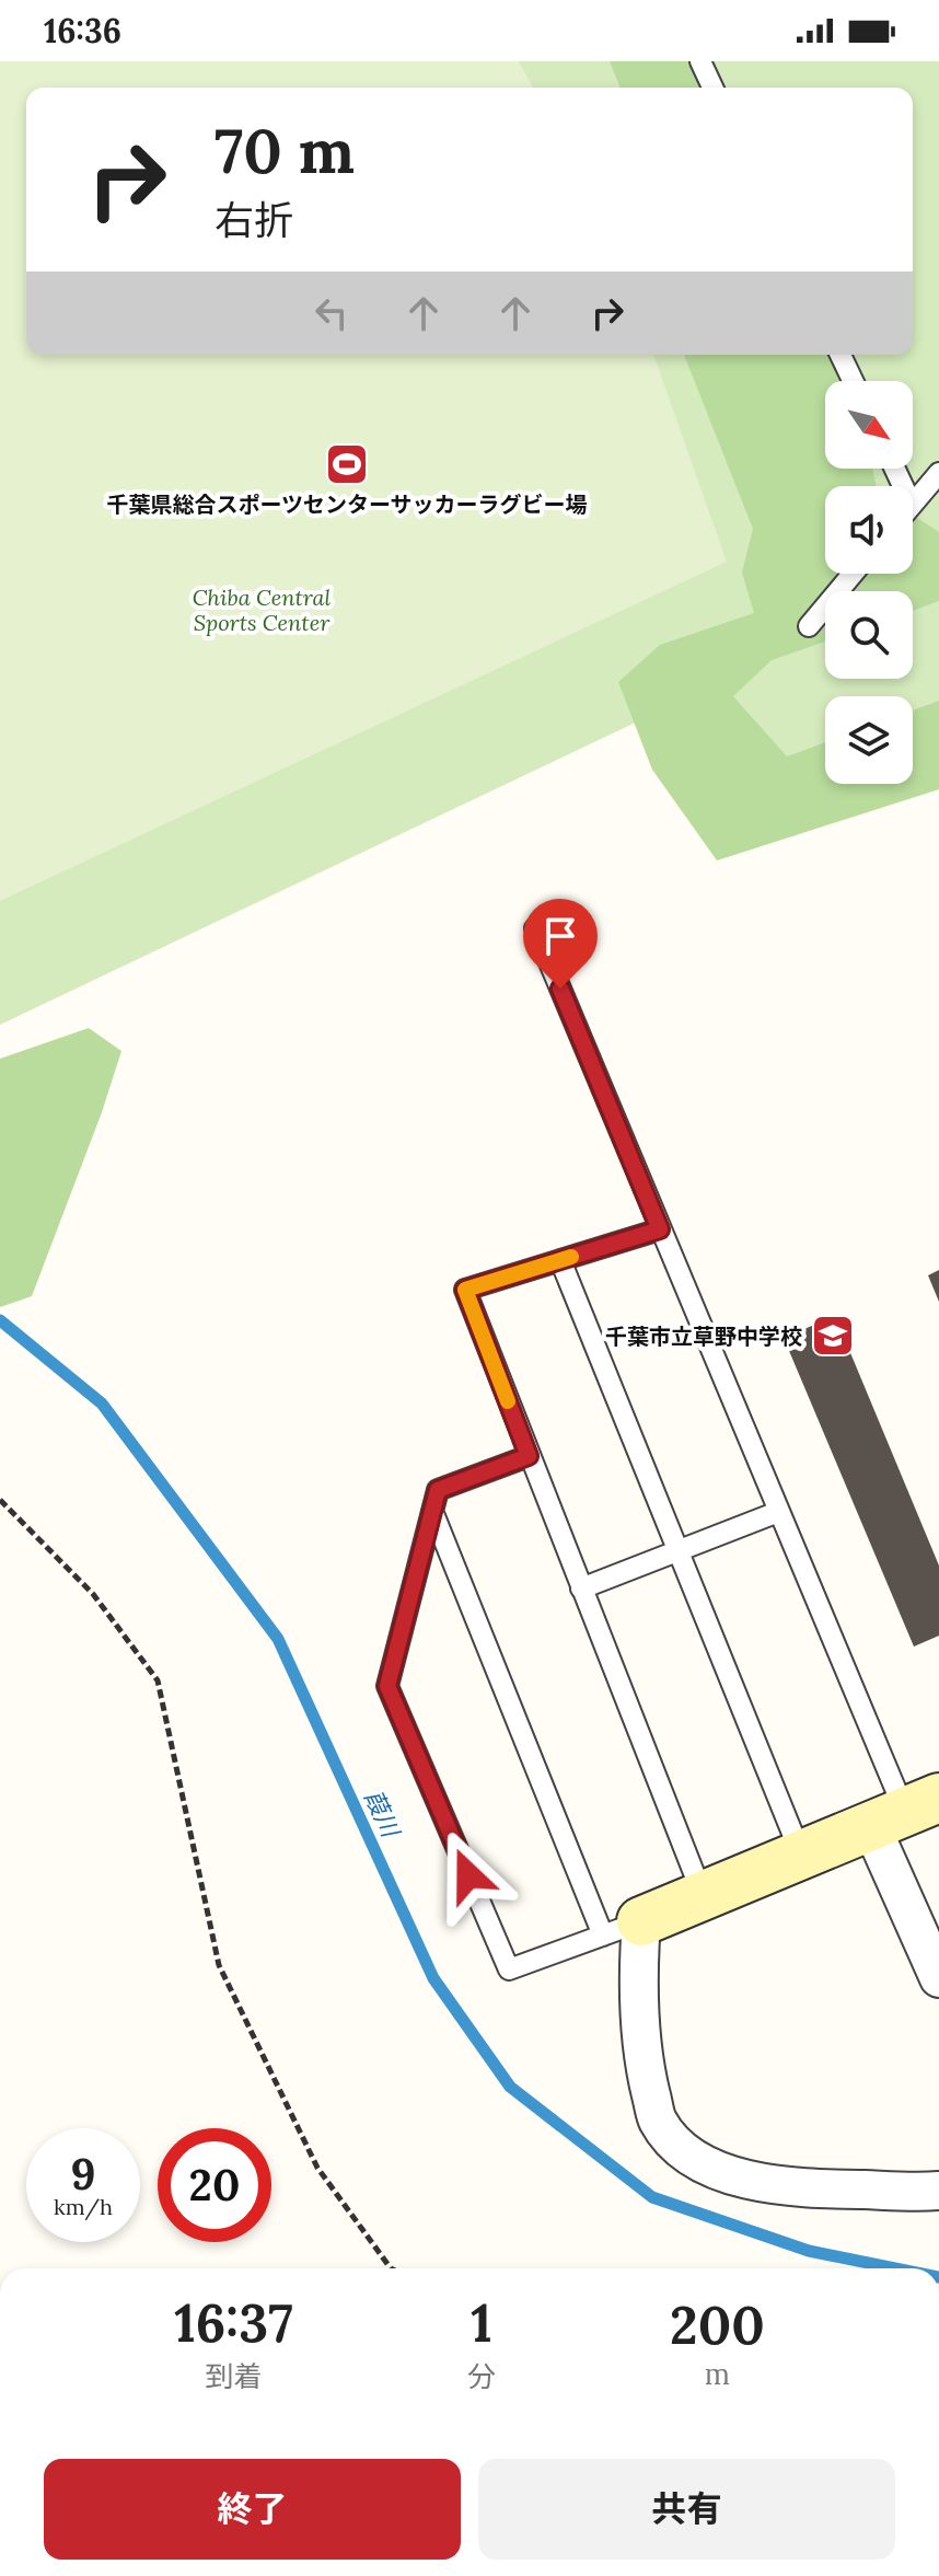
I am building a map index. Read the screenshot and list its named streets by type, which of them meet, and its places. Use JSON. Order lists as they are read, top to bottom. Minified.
{"water":["葭川"],"parks":["Chiba Central Sports Center"],"places":{"sports":["千葉県総合スポーツセンターサッカーラグビー場"],"school or university":["千葉市立草野中学校"]},"north":"bottom right","page":{"status":"16:36","turn":["70 m","右折"],"speed":"9 km/h","limit":"20","eta":["16:37","到着","1","分","200","m"],"buttons":["終了","共有"]}}
